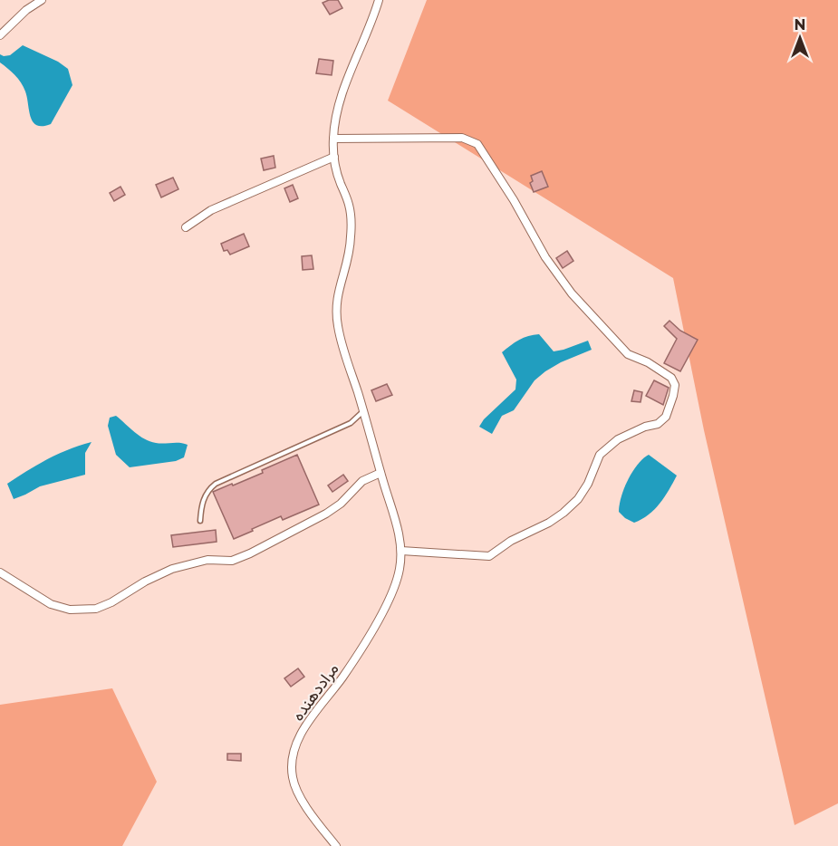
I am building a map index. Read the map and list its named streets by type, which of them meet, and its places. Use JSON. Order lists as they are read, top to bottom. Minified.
{"streets":{"street":["مراددهنده"]},"north":"top"}
